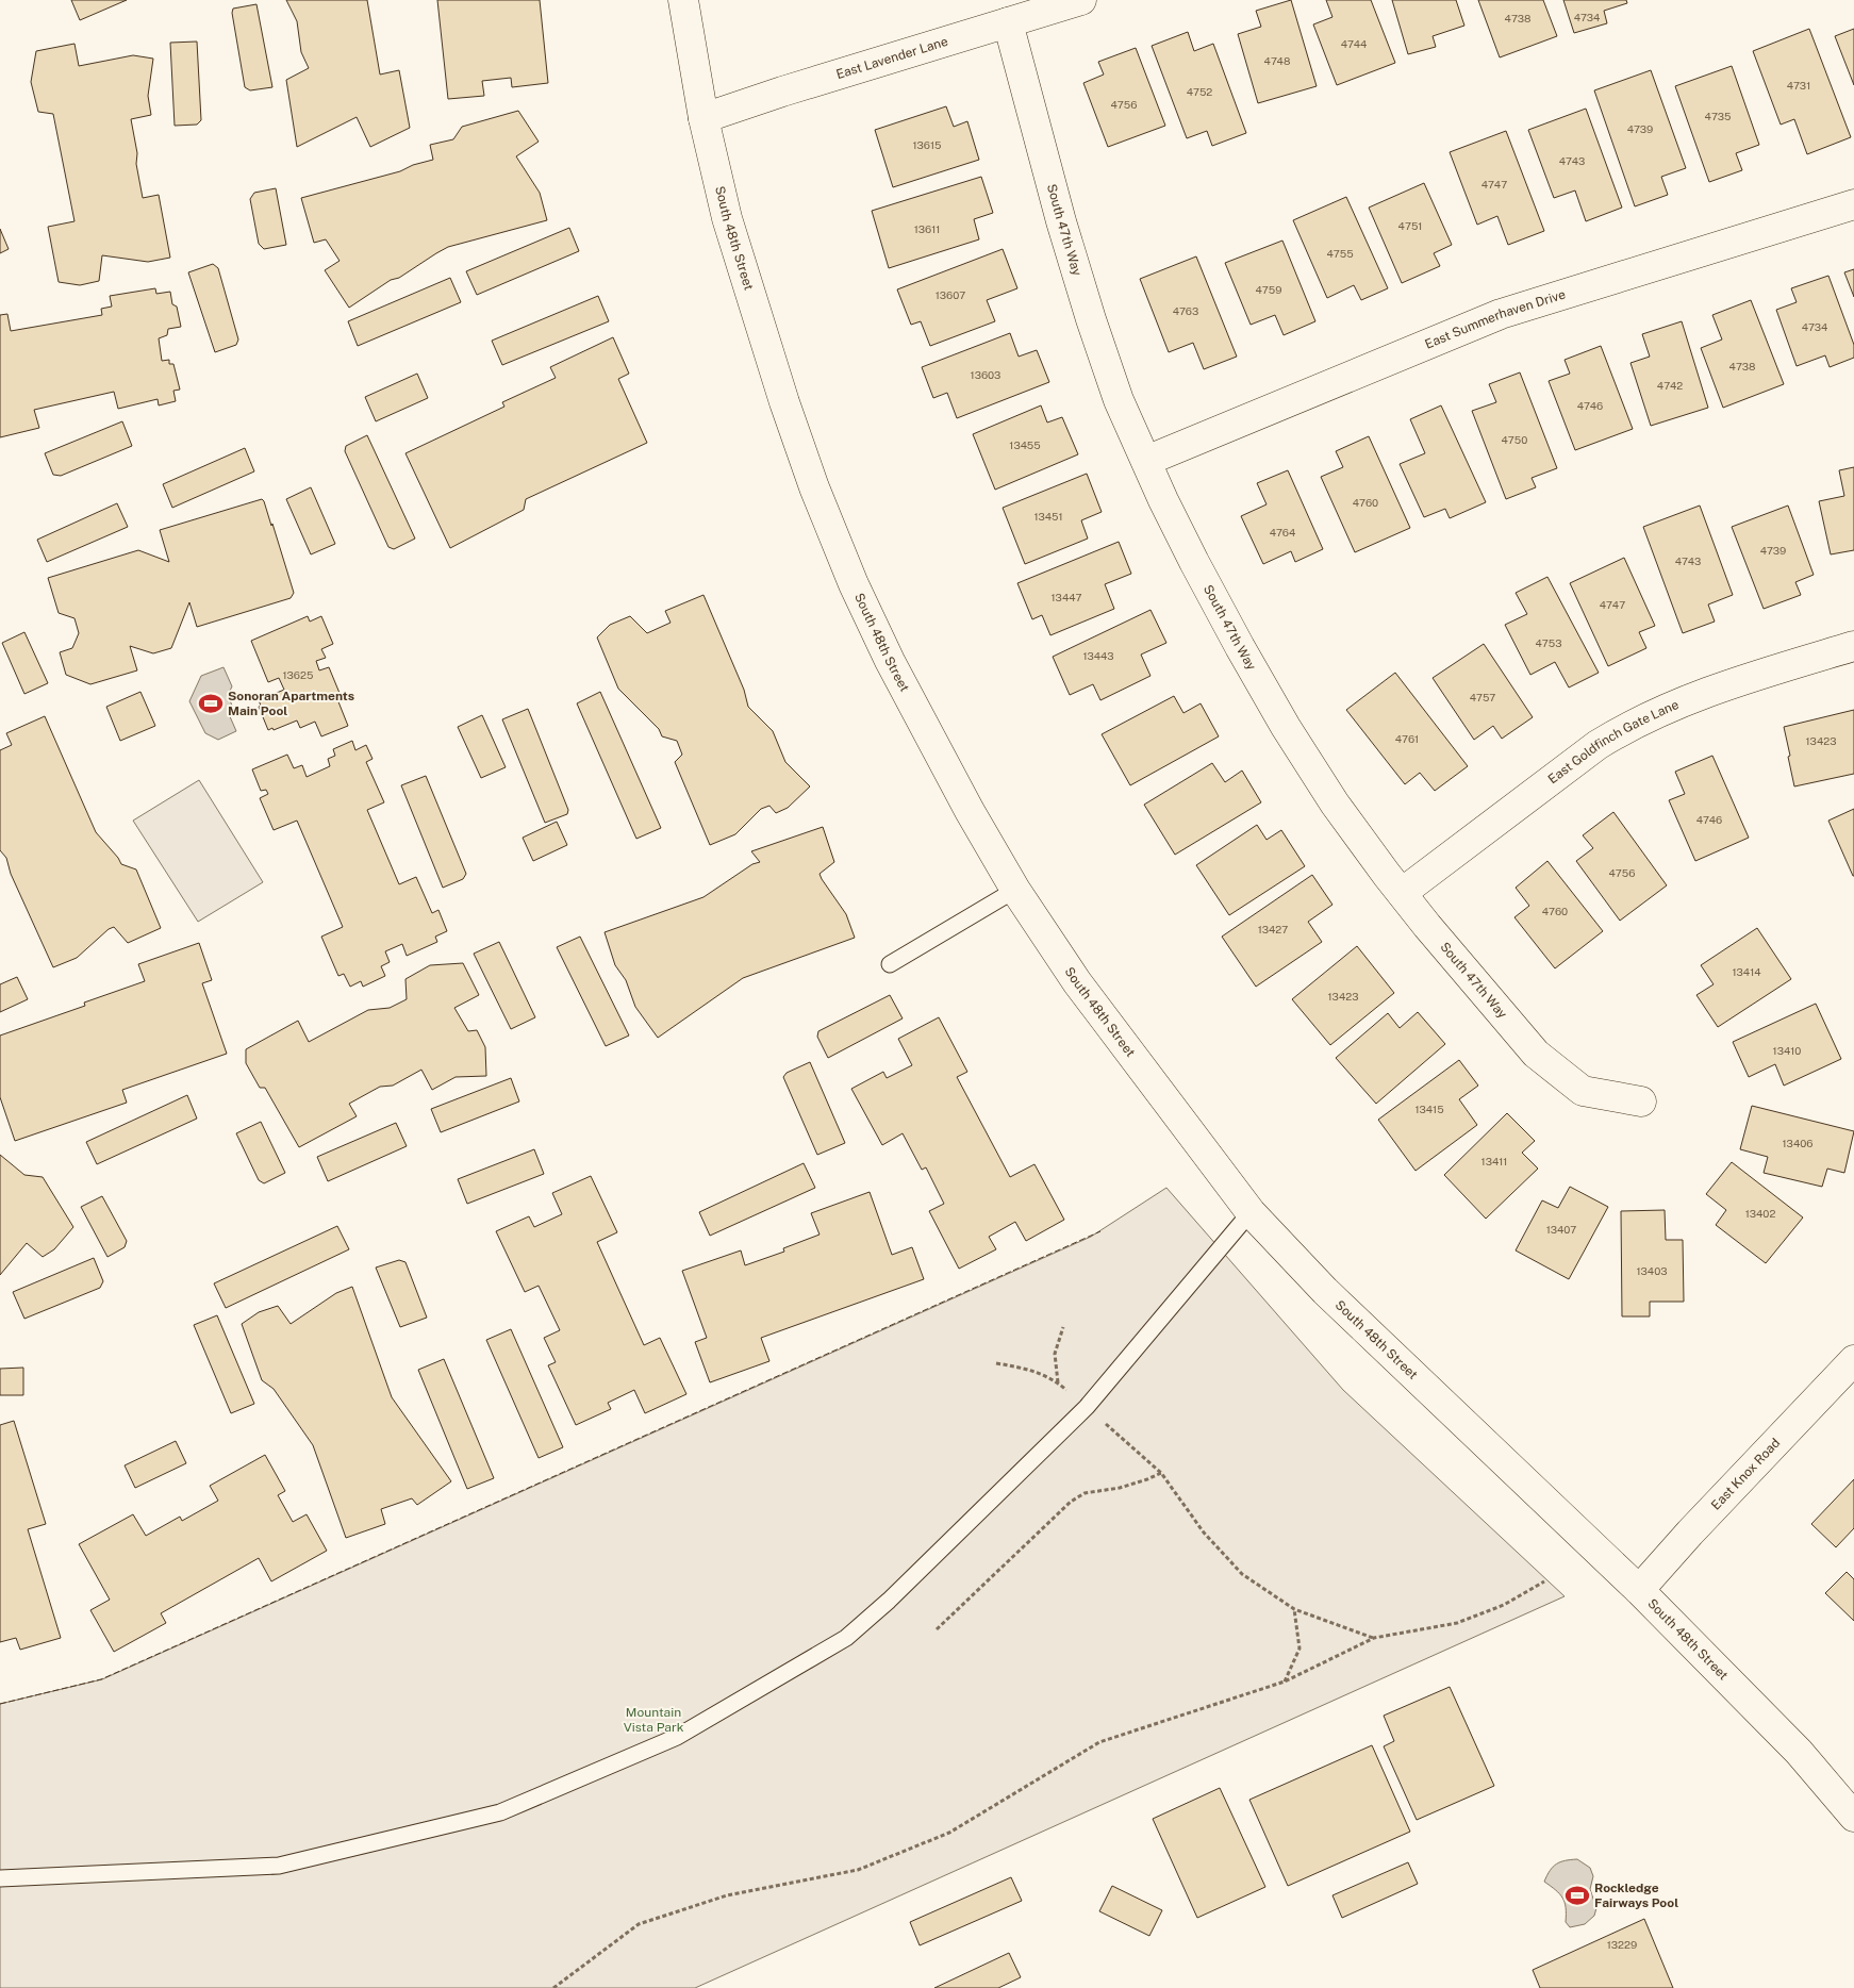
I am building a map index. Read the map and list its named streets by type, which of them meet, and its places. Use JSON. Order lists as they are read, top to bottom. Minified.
{"streets":{"street":["East Lavender Lane","South 47th Way","South 48th Street","East Summerhaven Drive","East Goldfinch Gate Lane","East Knox Road"]},"crossings":[["East Lavender Lane","South 47th Way"],["East Lavender Lane","South 48th Street"],["South 47th Way","East Summerhaven Drive"],["South 47th Way","East Goldfinch Gate Lane"],["South 48th Street","East Knox Road"]],"parks":["Mountain Vista Park"],"places":{"sports":["Sonoran Apartments Main Pool","Rockledge Fairways Pool"]},"house_numbers":["4734","4738","4744","4748","4731","4752","4756","4735","4739","13615","4743","4747","4751","13611","4755","4759","13607","4763","4734","4738","13603","4742","4746","4750","13455","4760","13451","4764","4739","4743","13447","4747","4753","13443","13625","4757","4761","13423","4746","4756","4760","13427","13414","13423","13410","13415","13406","13411","13402","13407","13403","13229"]}
